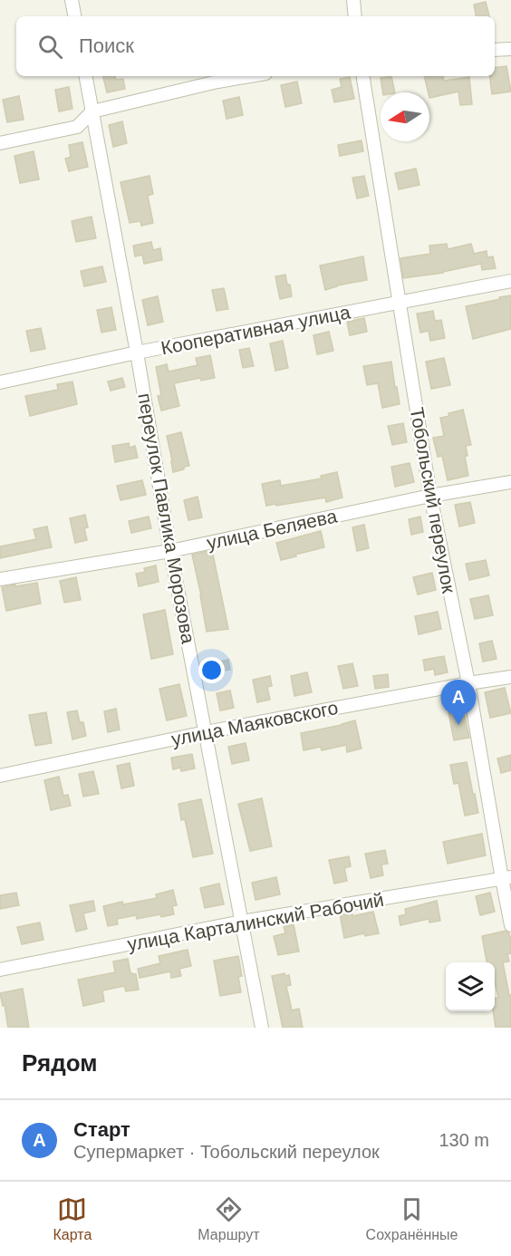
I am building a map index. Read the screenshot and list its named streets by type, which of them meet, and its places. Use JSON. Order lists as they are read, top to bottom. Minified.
{"streets":{"street":["Кооперативная улица","Тобольский переулок","переулок Павлика Морозова","улица Беляева","улица Маяковского","улица Карталинский Рабочий"]},"crossings":[["Кооперативная улица","Тобольский переулок"],["Кооперативная улица","переулок Павлика Морозова"],["Тобольский переулок","улица Беляева"],["Тобольский переулок","улица Маяковского"],["Тобольский переулок","улица Карталинский Рабочий"],["переулок Павлика Морозова","улица Беляева"],["переулок Павлика Морозова","улица Маяковского"],["переулок Павлика Морозова","улица Карталинский Рабочий"]],"north":"left","page":{"search":"Поиск","pins":"A","heading":"Рядом","list":[{"mark":"A","name":"Старт","note":"Супермаркет · Тобольский переулок","value":"130 m"}],"nav":["Карта","Маршрут","Сохранённые"]}}
